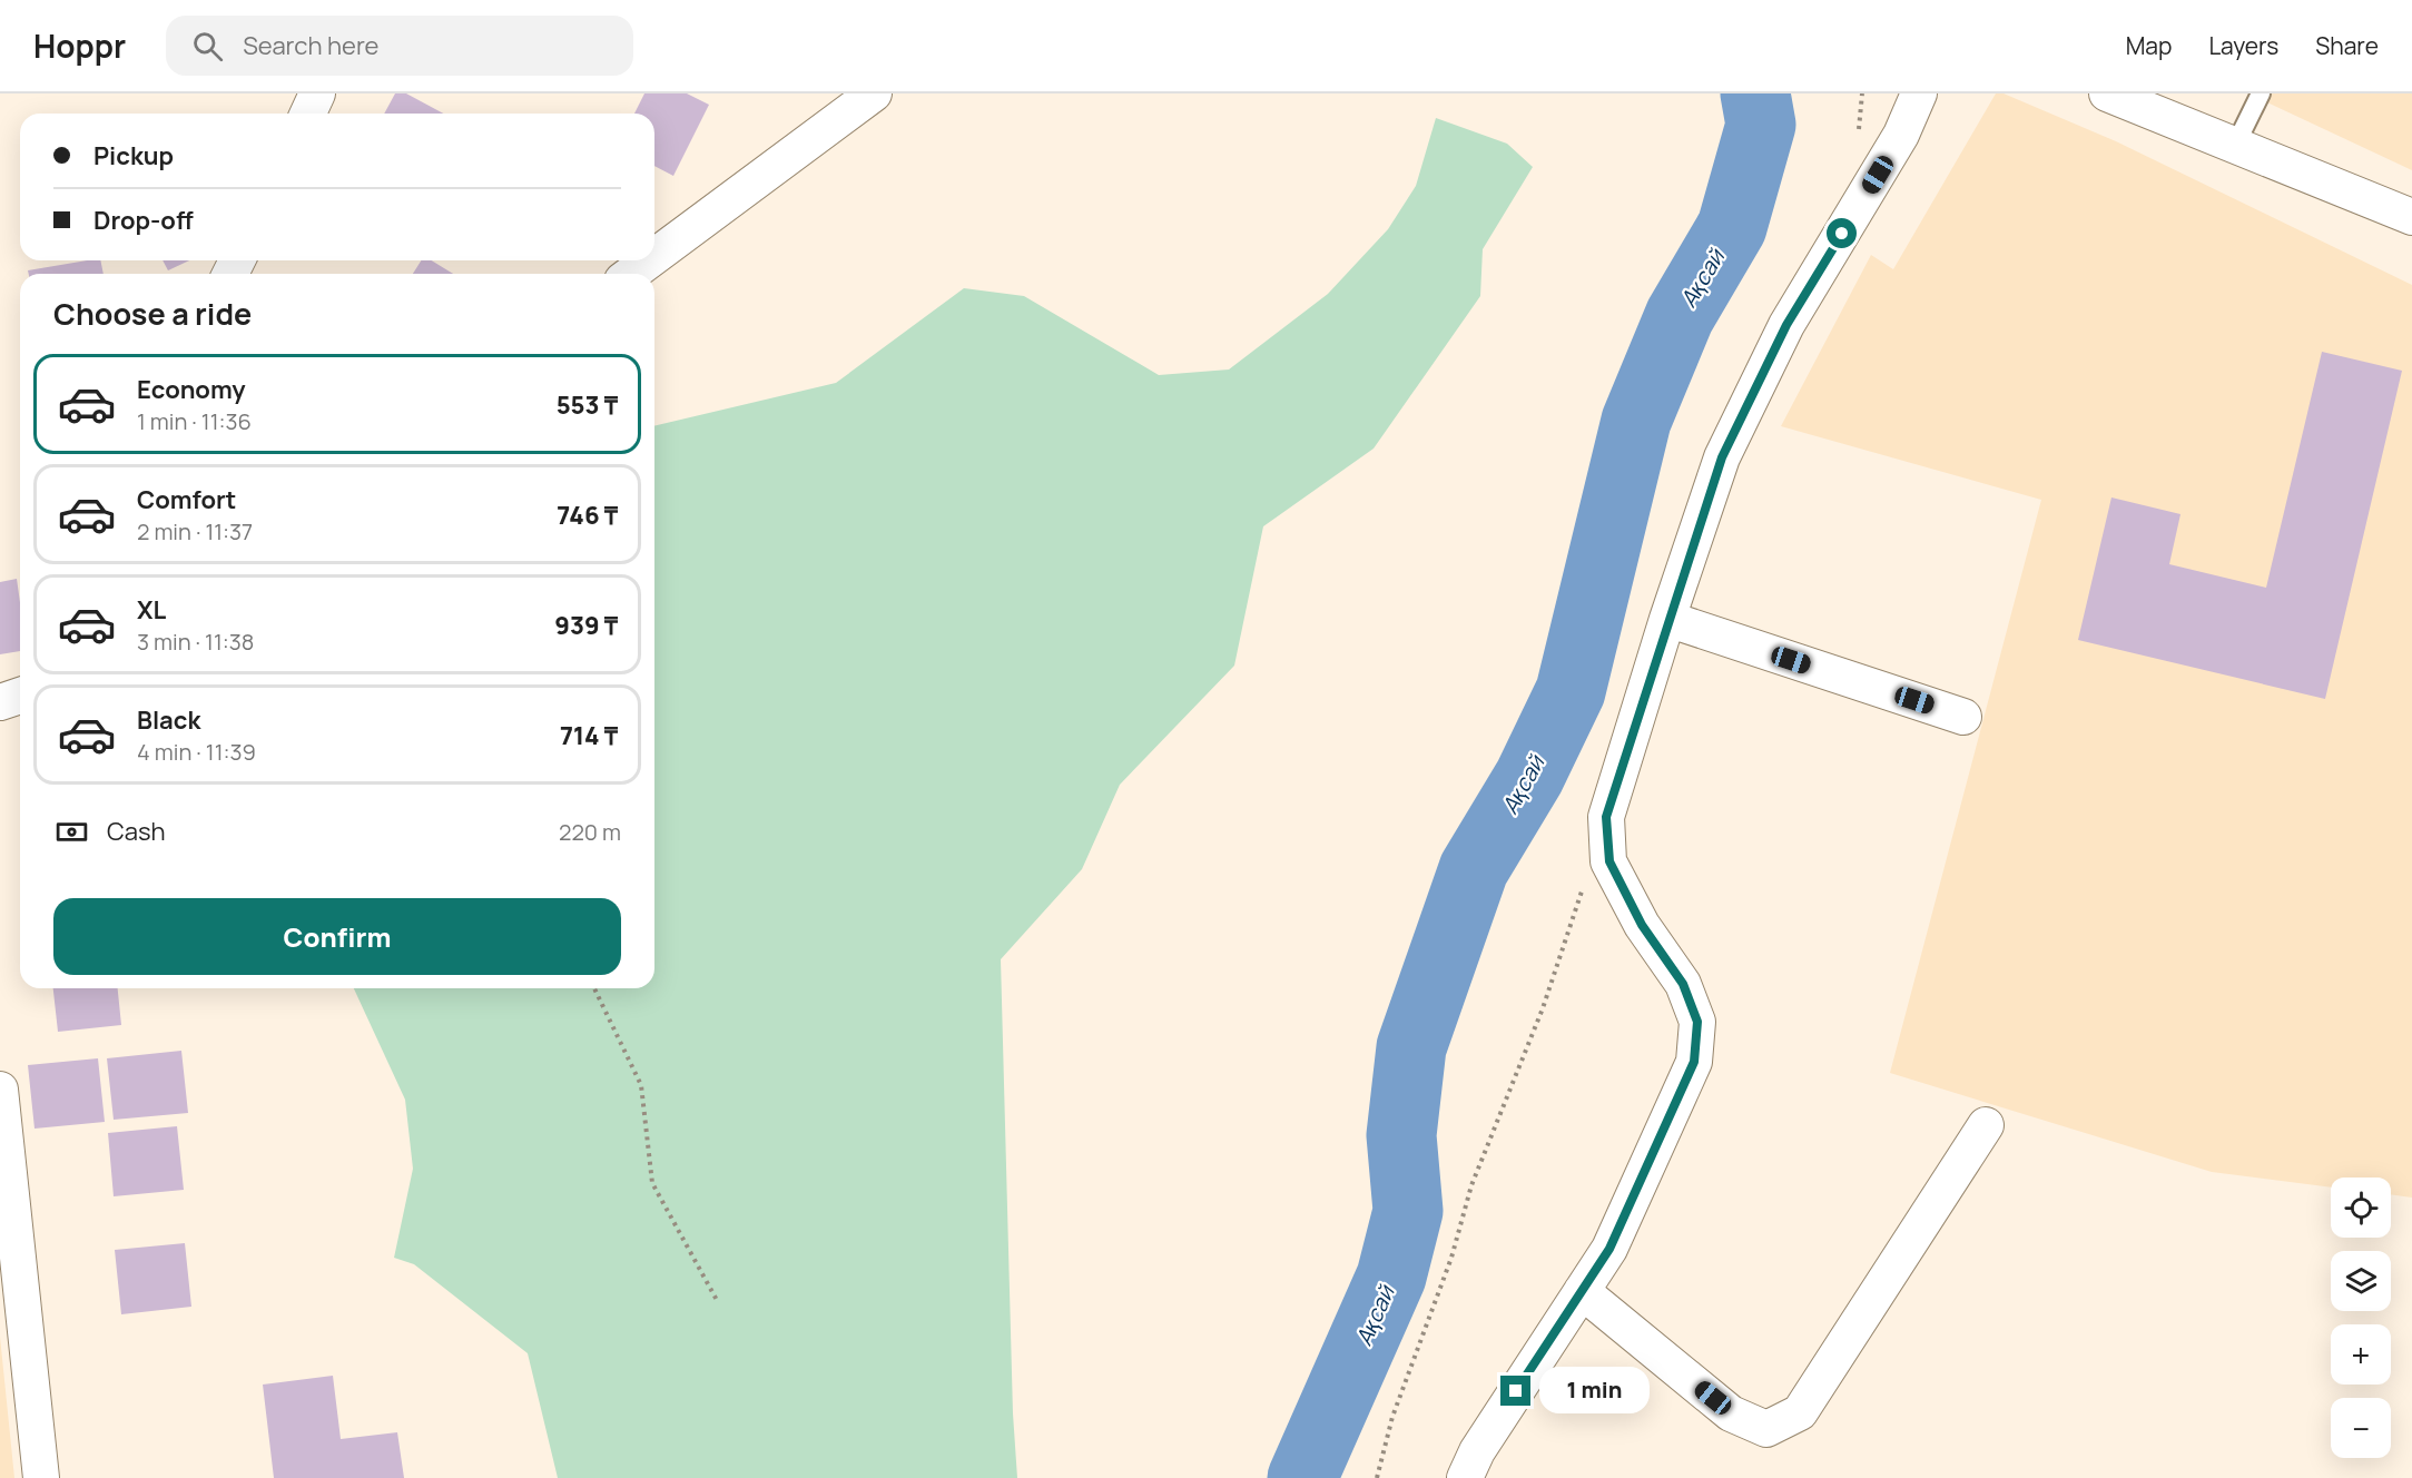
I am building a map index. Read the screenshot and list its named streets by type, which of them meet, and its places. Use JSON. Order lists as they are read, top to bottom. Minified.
{"water":["Ақсай"],"page":{"header":"Hoppr","search":"Search here","nav":["Map","Layers","Share"],"banner":["Pickup","Drop-off"],"heading":"Choose a ride","list":[{"name":"Economy","note":"1 min · 11:36","value":"553 ₸"},{"name":"Comfort","note":"2 min · 11:37","value":"746 ₸"},{"name":"XL","note":"3 min · 11:38","value":"939 ₸"},{"name":"Black","note":"4 min · 11:39","value":"714 ₸"}],"pay":["Cash","220 m"],"buttons":"Confirm","map_buttons":["+","−"],"bubble":"1 min"}}
